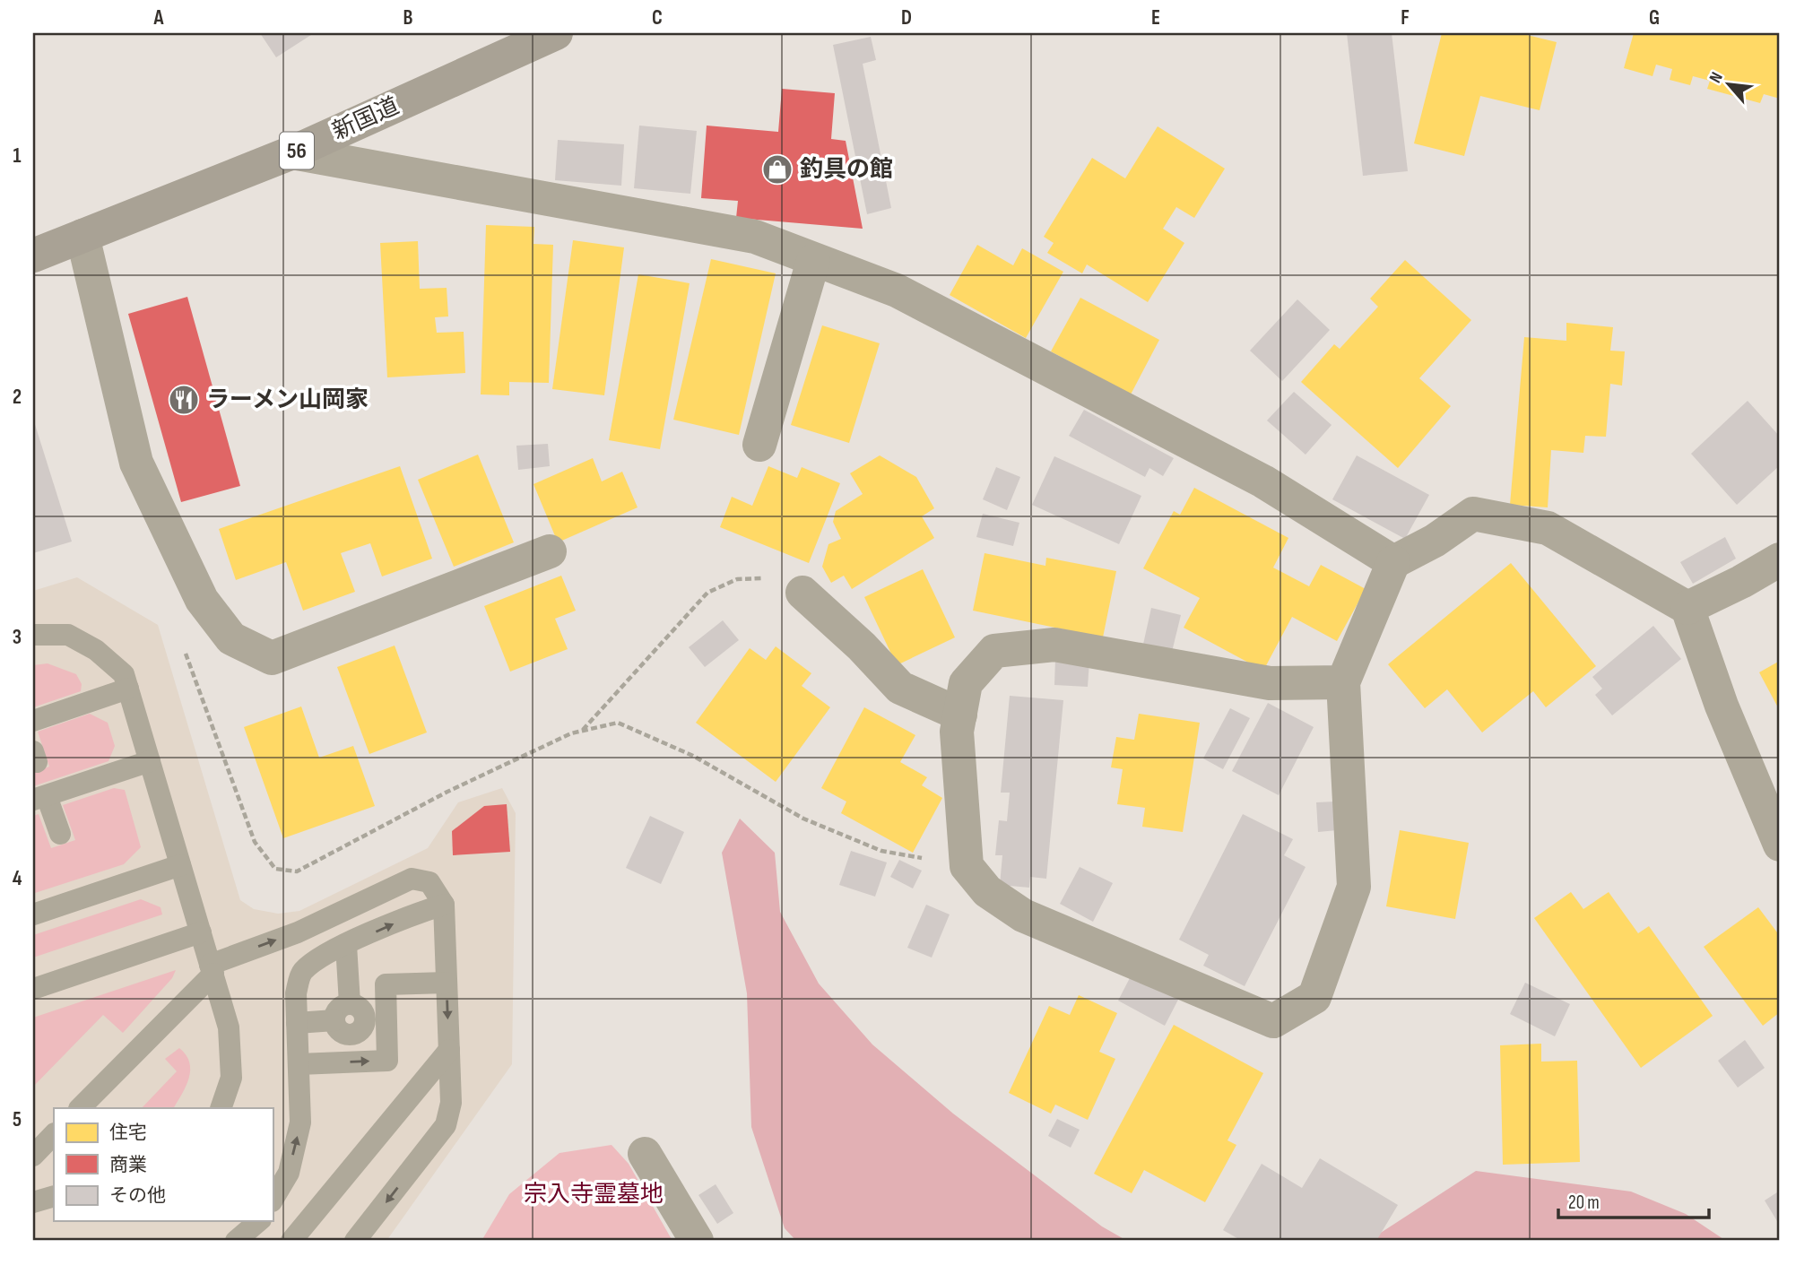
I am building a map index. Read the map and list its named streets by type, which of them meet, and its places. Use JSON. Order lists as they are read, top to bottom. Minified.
{"streets":{"main road":["新国道","56"]},"parks":["宗入寺霊墓地"],"places":{"shop":["釣具の館"],"restaurant":["ラーメン山岡家"]},"legend":["住宅","商業","その他"],"scale_bar":"20 m","north":"top left","grid":{"columns":["A","B","C","D","E","F","G"],"rows":["1","2","3","4","5"]}}
